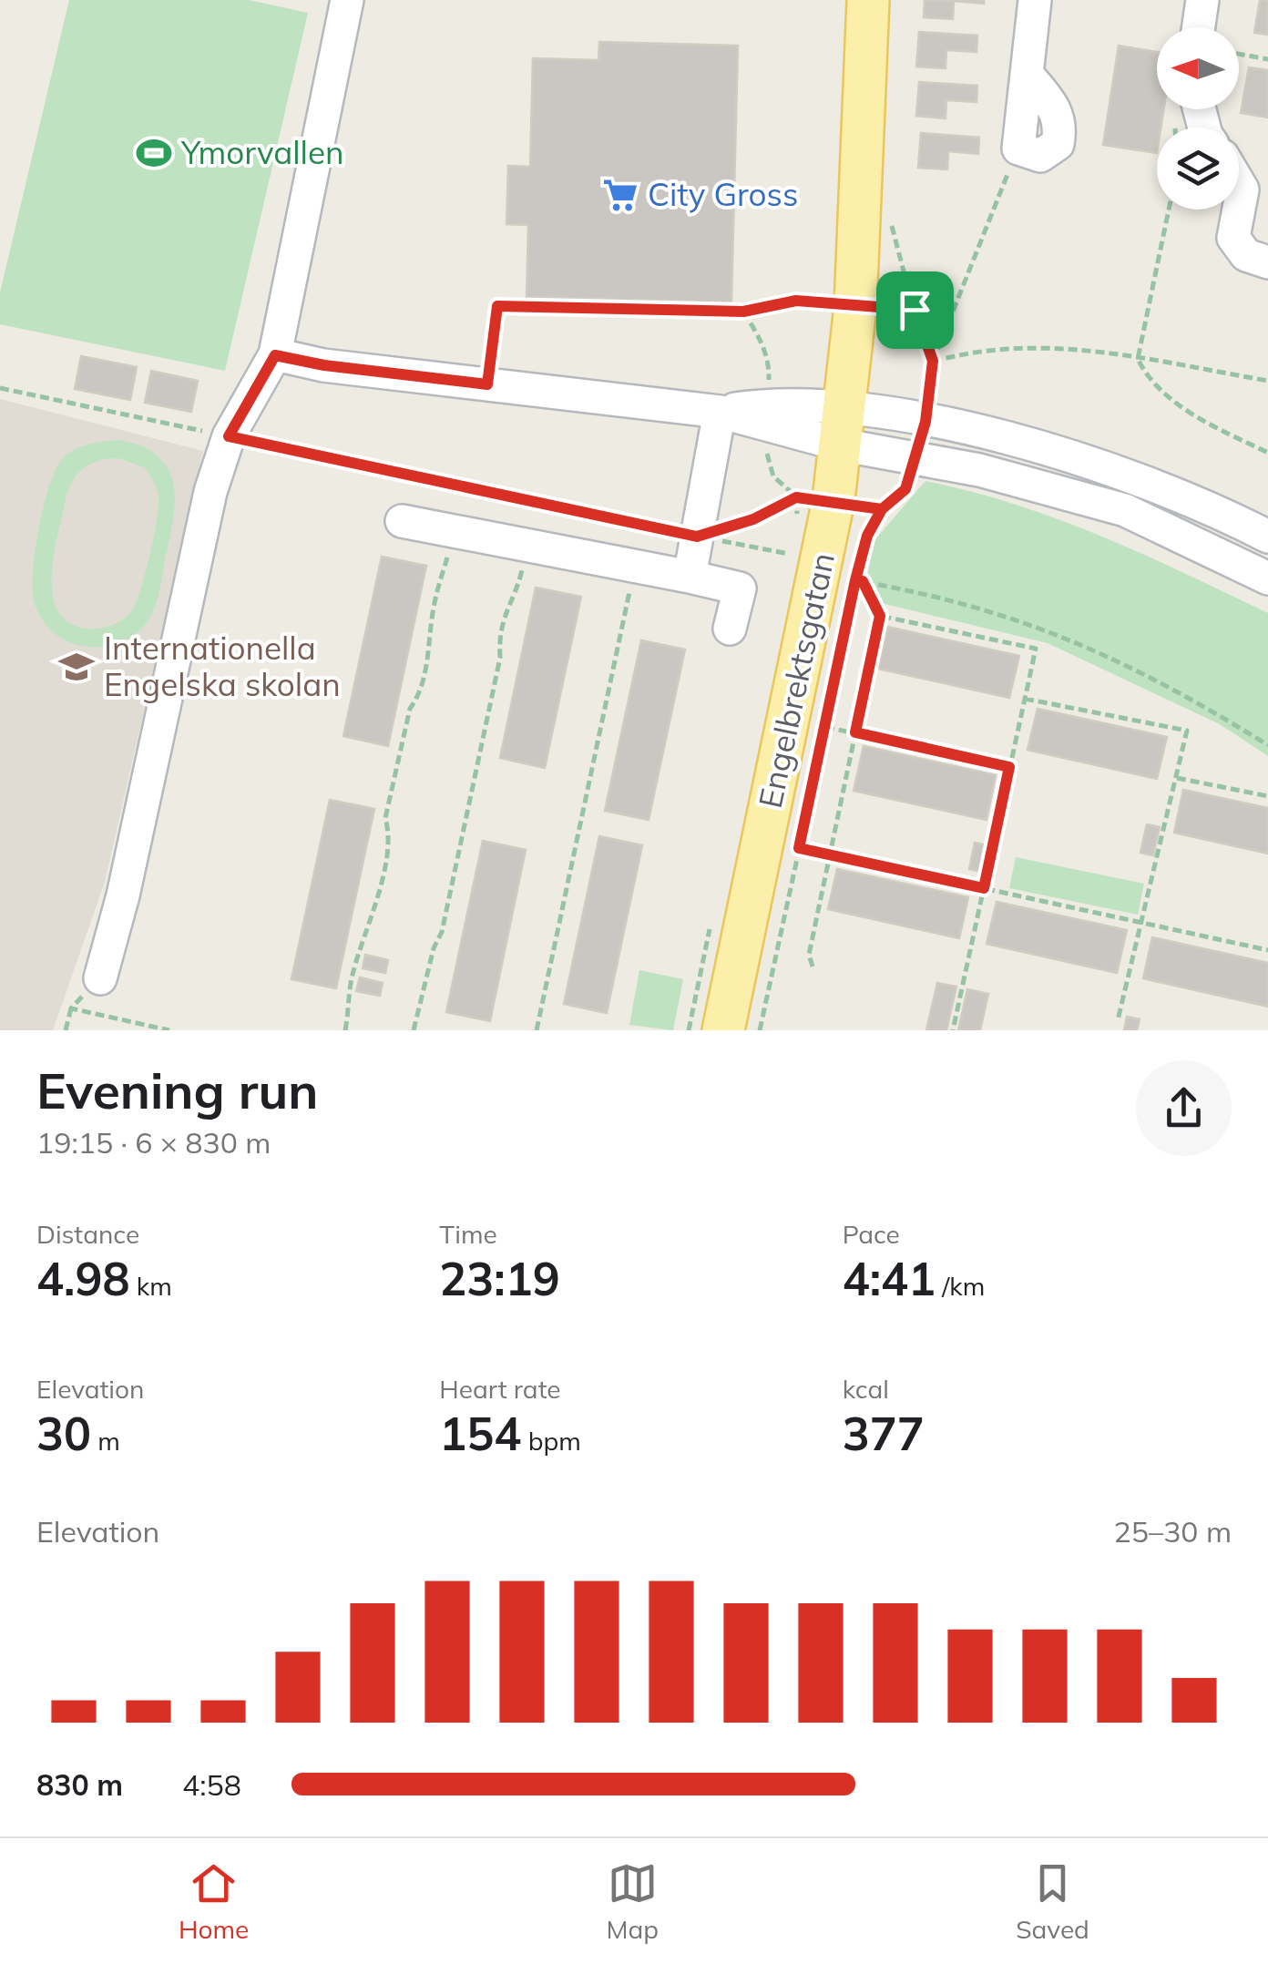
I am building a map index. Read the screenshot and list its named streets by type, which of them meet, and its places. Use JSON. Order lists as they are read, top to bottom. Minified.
{"streets":{"main road":["Engelbrektsgatan"]},"places":{"sports":["Ymorvallen"],"supermarket":["City Gross"],"school or university":["Internationella Engelska skolan"]},"north":"left","page":{"heading":["Evening run","19:15 · 6 × 830 m"],"stats":[["Distance","4.98 km"],["Time","23:19"],["Pace","4:41 /km"],["Elevation","30 m"],["Heart rate","154 bpm"],["kcal","377"]],"chart":["Elevation","25–30 m"],"list":[{"name":"830 m","note":"4:58"}],"tabs":["Home","Map","Saved"]}}
